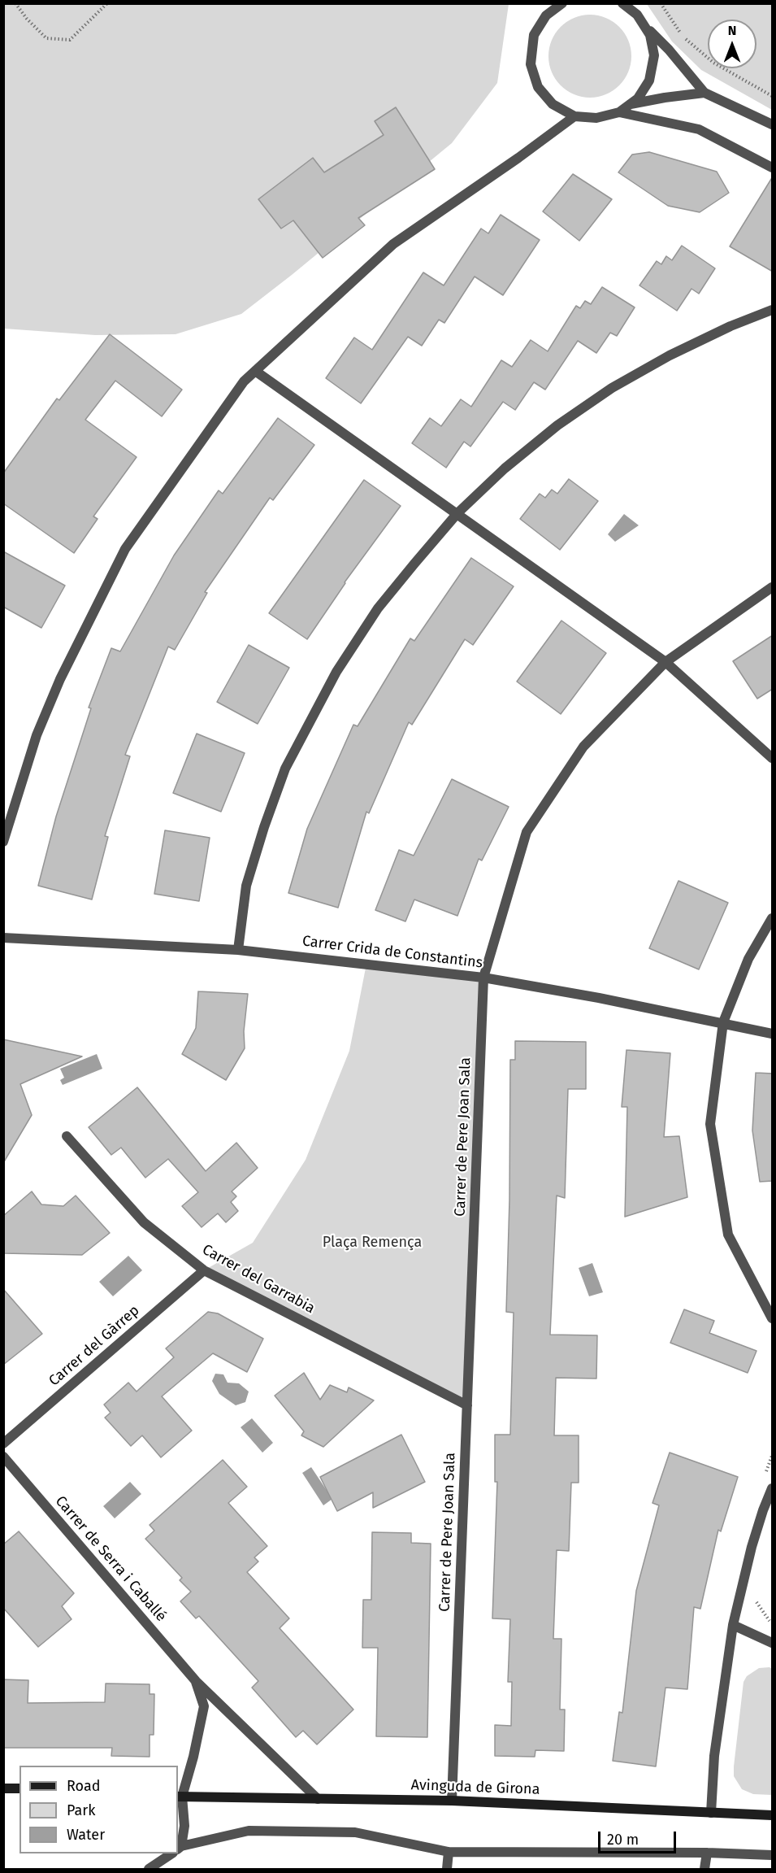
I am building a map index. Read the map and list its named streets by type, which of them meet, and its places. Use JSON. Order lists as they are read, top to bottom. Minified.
{"streets":{"main road":["Avinguda de Girona"],"street":["Carrer Crida de Constantins","Carrer de Pere Joan Sala","Carrer del Garrabia","Carrer del Gàrrep","Carrer de Serra i Caballé"]},"crossings":[["Carrer Crida de Constantins","Carrer de Pere Joan Sala"],["Carrer de Pere Joan Sala","Carrer del Garrabia"],["Carrer de Pere Joan Sala","Avinguda de Girona"],["Carrer del Garrabia","Carrer del Gàrrep"],["Carrer de Serra i Caballé","Avinguda de Girona"]],"parks":["Plaça Remença"],"legend":["Road","Park","Water"],"scale_bar":"20 m","north":"top"}
